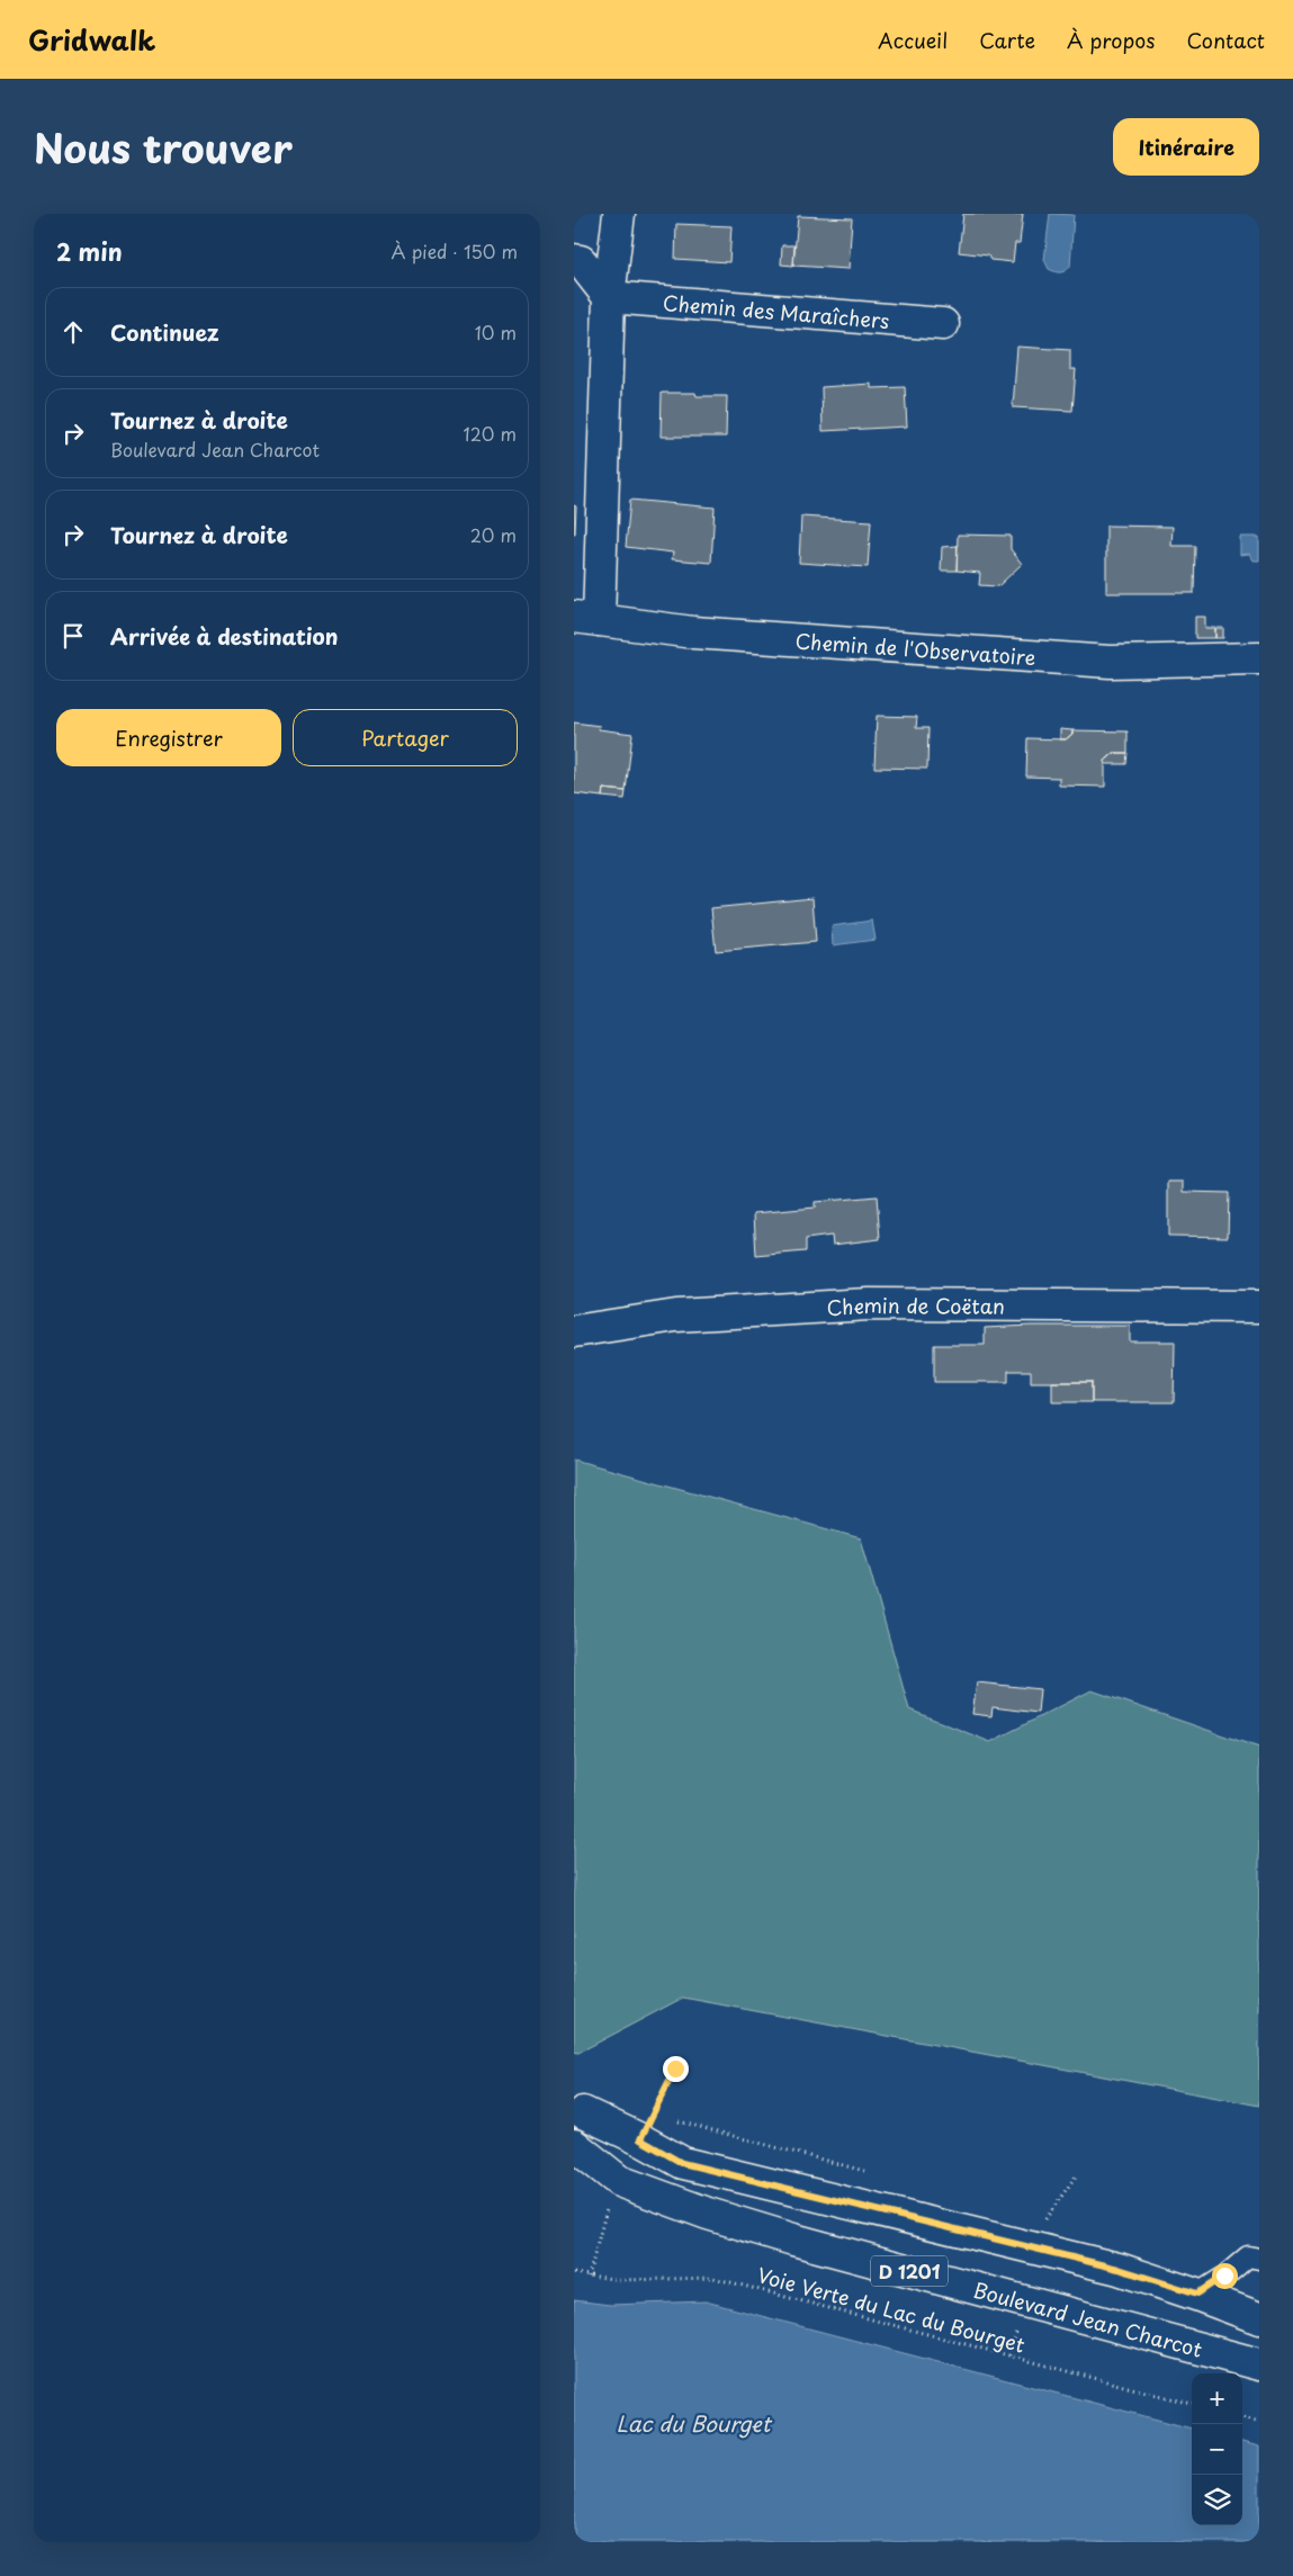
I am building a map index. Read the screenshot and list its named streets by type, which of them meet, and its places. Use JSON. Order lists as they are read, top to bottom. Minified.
{"streets":{"street":["Chemin des Maraîchers","Chemin de l'Observatoire","Chemin de Coëtan","D 1201","Boulevard Jean Charcot"],"path":["Voie Verte du Lac du Bourget"]},"water":["Lac du Bourget"],"page":{"header":"Gridwalk","nav":["Accueil","Carte","À propos","Contact"],"title":"Nous trouver","buttons":["Itinéraire",["Enregistrer","Partager"]],"heading":["2 min","À pied · 150 m"],"list":[["Continuez","10 m"],["Tournez à droite","Boulevard Jean Charcot","120 m"],["Tournez à droite","20 m"],"Arrivée à destination"],"map_buttons":["+","−"]}}
